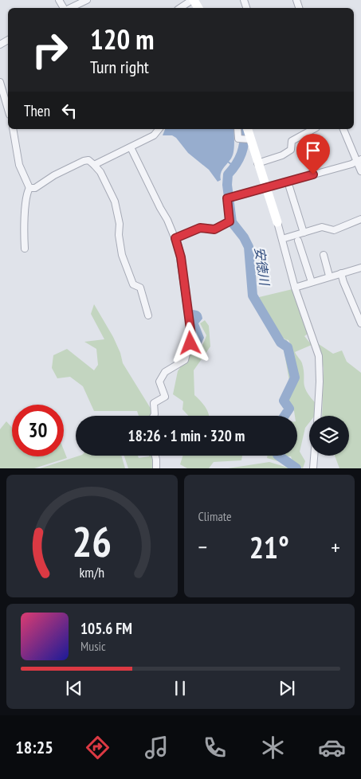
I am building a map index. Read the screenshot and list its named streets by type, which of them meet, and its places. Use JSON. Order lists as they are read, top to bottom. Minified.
{"water":["安徳川"],"page":{"turn":["120 m","Turn right"],"then":"Then","limit":"30","trip":"18:26 · 1 min · 320 m","tile":"Climate","heat":["−","21°","+"],"song":["105.6 FM","Music"],"tabs":"18:25","gauge":["26","km/h"]}}
